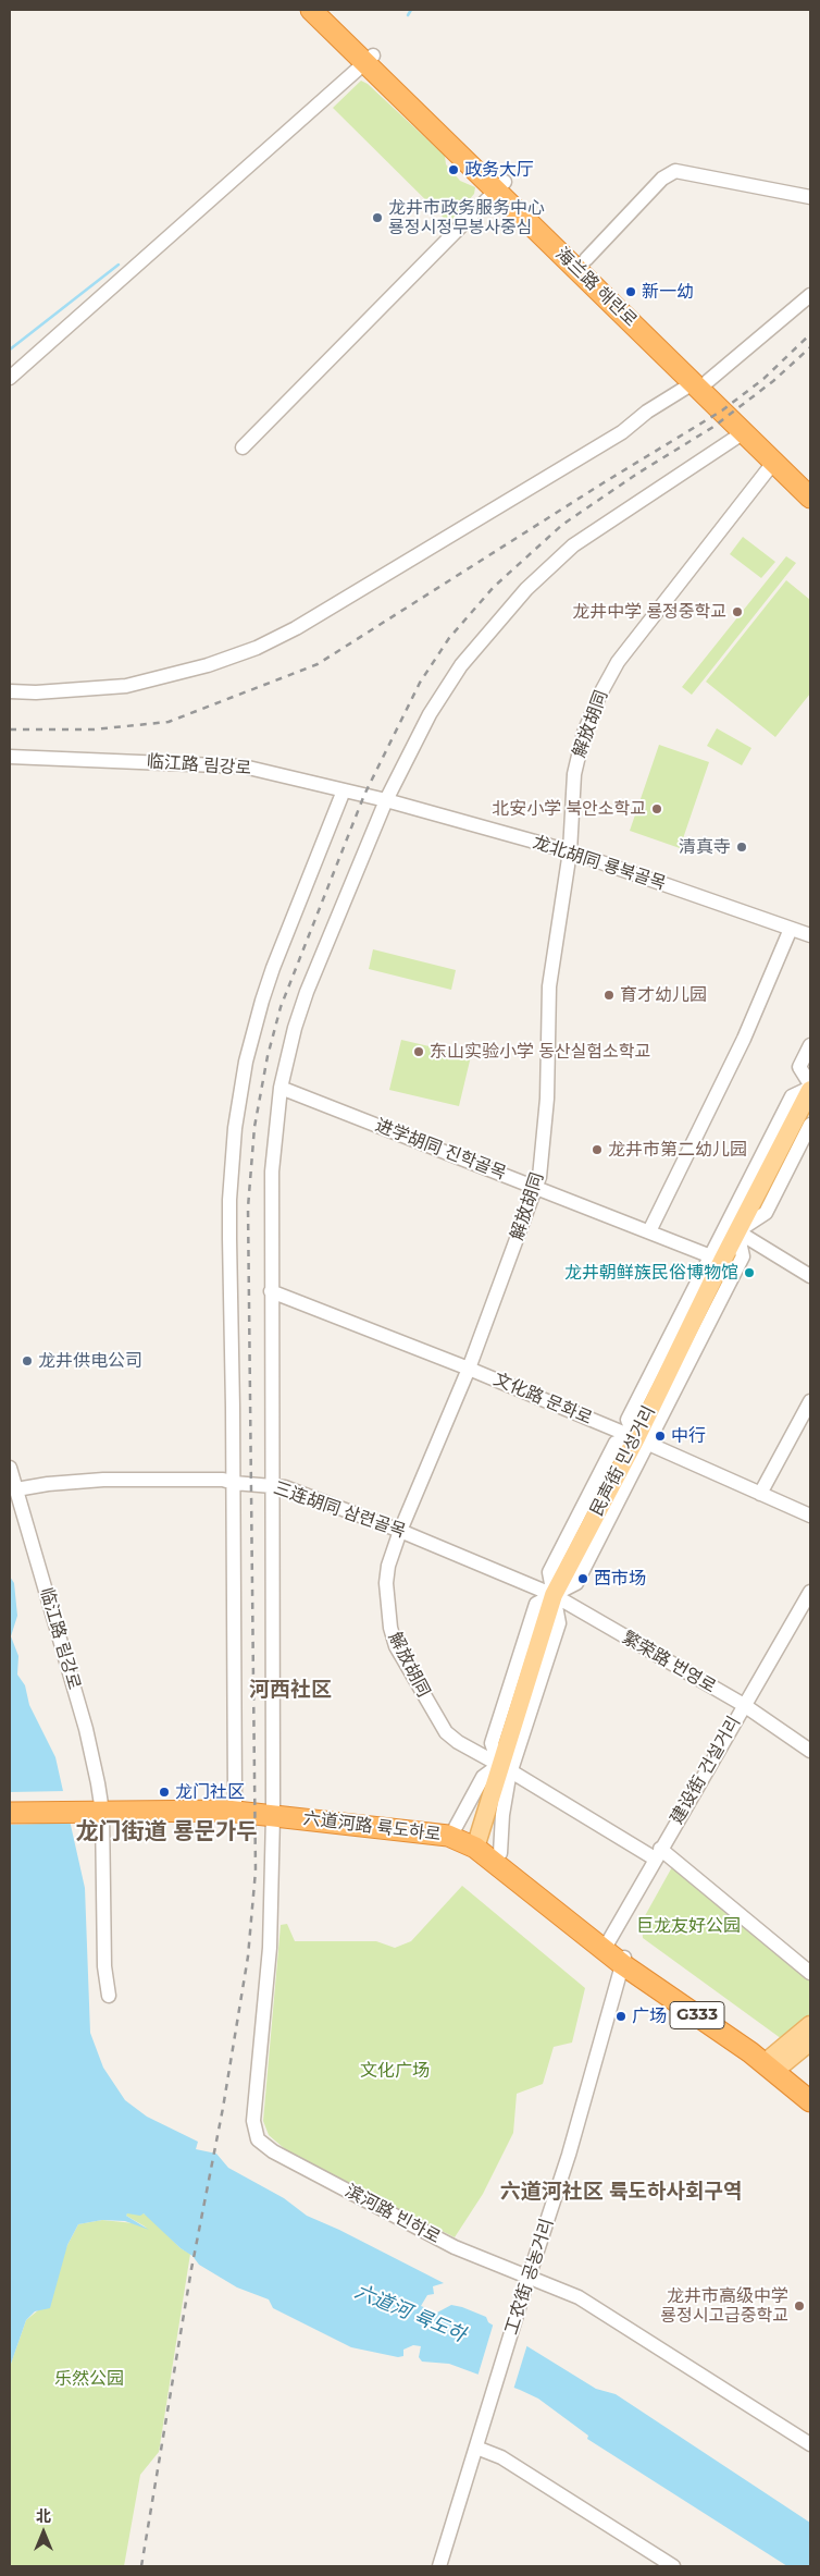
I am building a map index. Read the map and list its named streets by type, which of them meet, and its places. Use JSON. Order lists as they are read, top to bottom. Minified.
{"streets":{"highway":["海兰路 해란로","六道河路 륙도하로","G333"],"main road":["民声街 민성거리"],"street":["解放胡同","临江路 림강로","龙北胡同 룡북골목","进学胡同 진학골목","文化路 문화로","三连胡同 삼련골목","繁荣路 번영로","建设街 건설거리","滨河路 빈하로","工农街 공농거리"]},"crossings":[["海兰路 해란로","解放胡同"],["海兰路 해란로","滨河路 빈하로"],["解放胡同","龙北胡同 룡북골목"],["解放胡同","进学胡同 진학골목"],["解放胡同","文化路 문화로"],["解放胡同","民声街 민성거리"],["解放胡同","三连胡同 삼련골목"],["解放胡同","建设街 건설거리"],["临江路 림강로","龙北胡同 룡북골목"],["临江路 림강로","三连胡同 삼련골목"],["临江路 림강로","六道河路 륙도하로"],["临江路 림강로","滨河路 빈하로"],["龙北胡同 룡북골목","滨河路 빈하로"],["进学胡同 진학골목","民声街 민성거리"],["进学胡同 진학골목","滨河路 빈하로"],["文化路 문화로","民声街 민성거리"],["文化路 문화로","滨河路 빈하로"],["民声街 민성거리","三连胡同 삼련골목"],["民声街 민성거리","繁荣路 번영로"],["民声街 민성거리","六道河路 륙도하로"],["三连胡同 삼련골목","繁荣路 번영로"],["三连胡同 삼련골목","滨河路 빈하로"],["繁荣路 번영로","建设街 건설거리"],["建设街 건설거리","六道河路 륙도하로"],["六道河路 륙도하로","滨河路 빈하로"],["六道河路 륙도하로","工农街 공농거리"],["滨河路 빈하로","工农街 공농거리"]],"districts":["河西社区","龙门街道 룡문가두","六道河社区 륙도하사회구역"],"water":["六道河 륙도하"],"parks":["巨龙友好公园","文化广场","乐然公园"],"places":["政务大厅","龙井市政务服务中心 룡정시정무봉사중심","新一幼","龙井中学 룡정중학교","北安小学 북안소학교","清真寺","育才幼儿园","东山实验小学 동산실험소학교","龙井市第二幼儿园","龙井朝鲜族民俗博物馆","龙井供电公司","中行","西市场","龙门社区","广场","龙井市高级中学 룡정시고급중학교"],"north":"top"}
